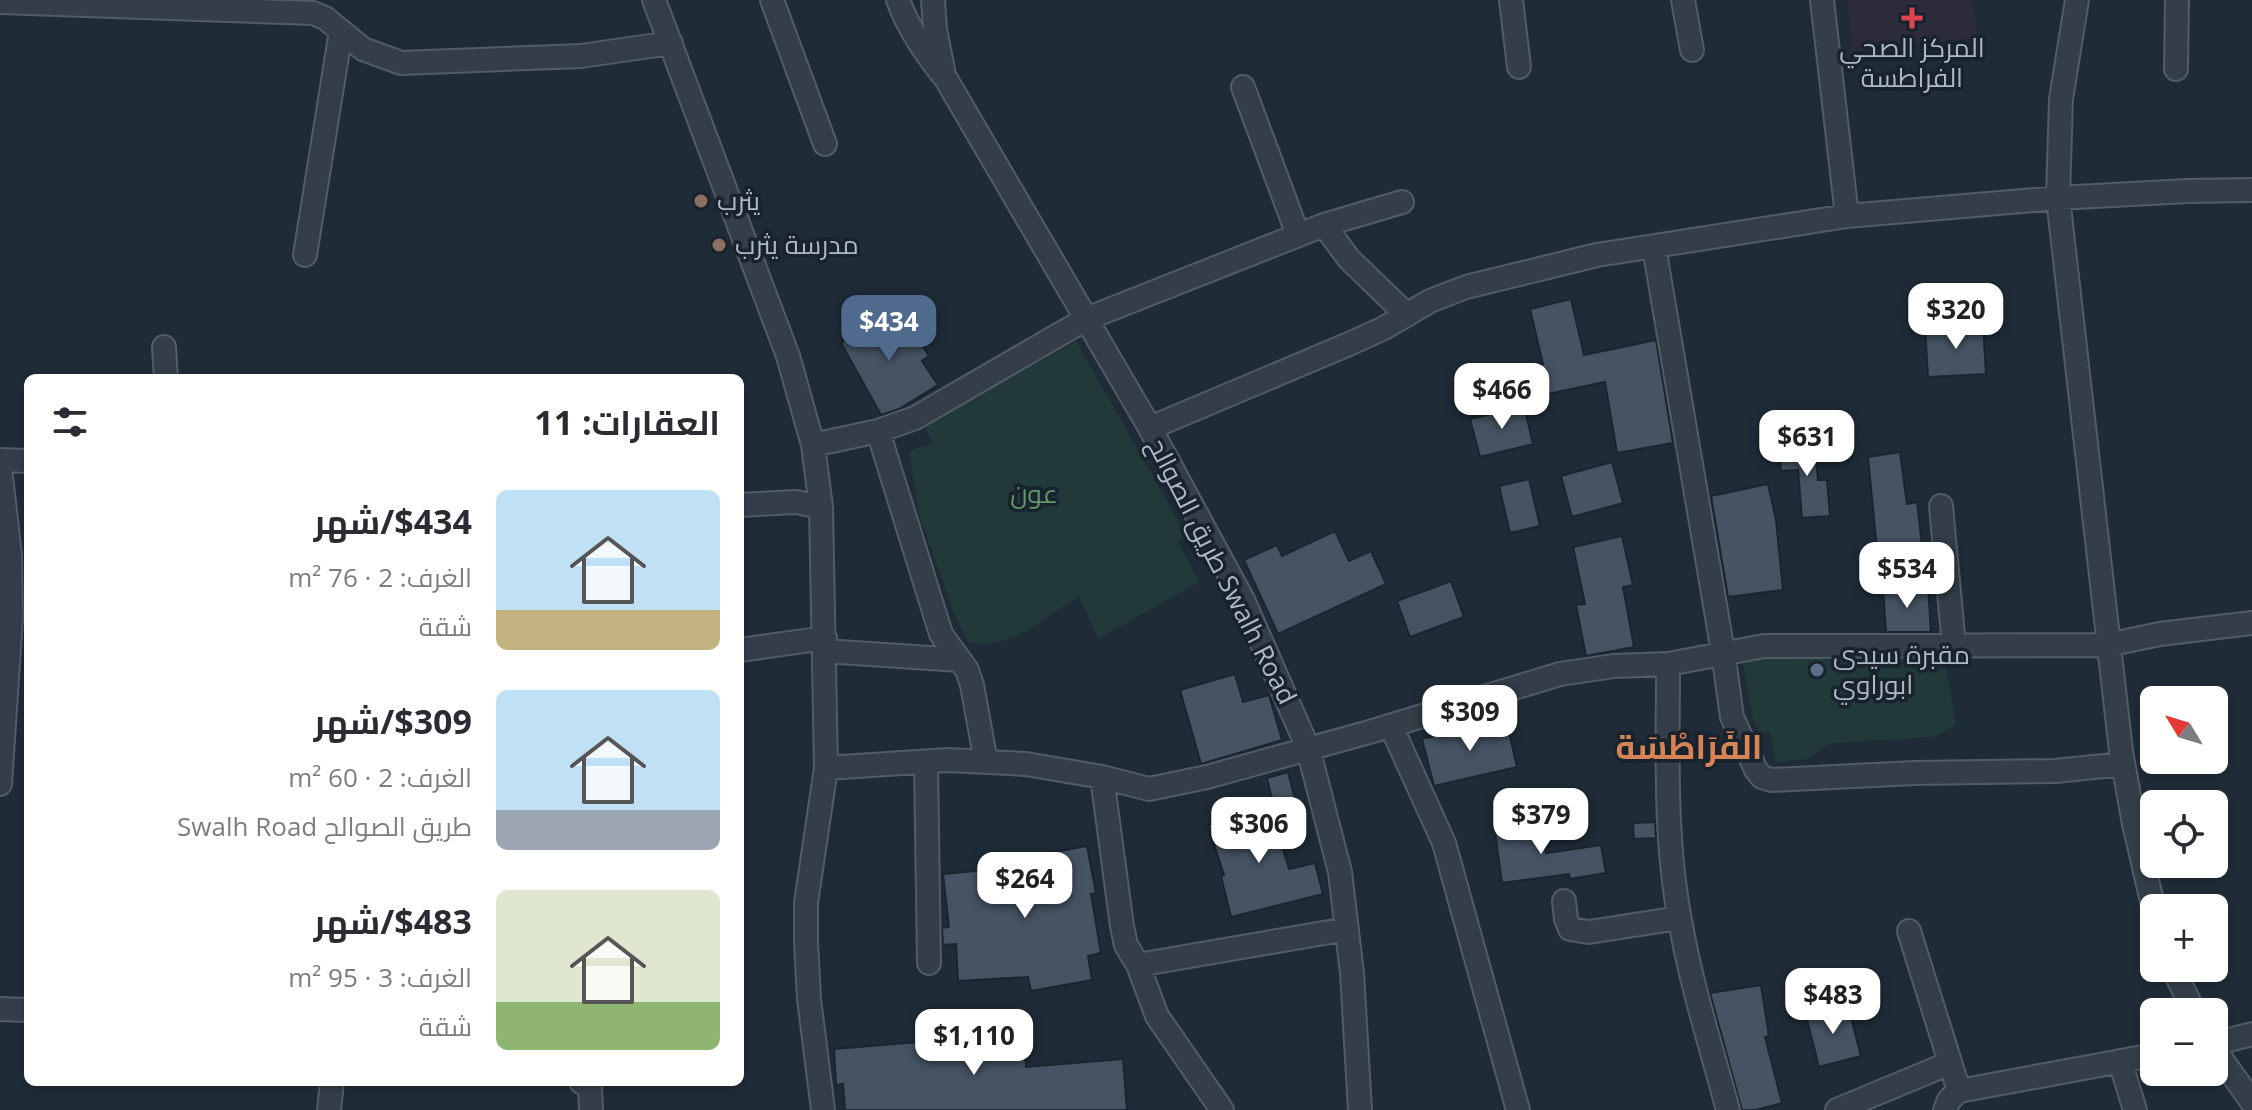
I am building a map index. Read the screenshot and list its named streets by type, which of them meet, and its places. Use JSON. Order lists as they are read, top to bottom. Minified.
{"streets":{"street":["طريق الصوالح Swalh Road"]},"districts":["الفَرَاطْسَة"],"parks":["عون"],"places":{"health":["المركز الصحي الفراطسة"],"other":["يثرب","مدرسة يثرب","مقبرة سيدى ابوراوي"]},"north":"top left","page":{"price":["$320","$434","$466","$631","$534","$309","$379","$306","$264","$483","$1,110"],"heading":"العقارات: 11","list":[{"name":"$434/شهر","note":"الغرف: 2 · 76 m² · شقة"},{"name":"$309/شهر","note":"الغرف: 2 · 60 m² · طريق الصوالح Swalh Road"},{"name":"$483/شهر","note":"الغرف: 3 · 95 m² · شقة"}],"map_buttons":["+","−"]}}
